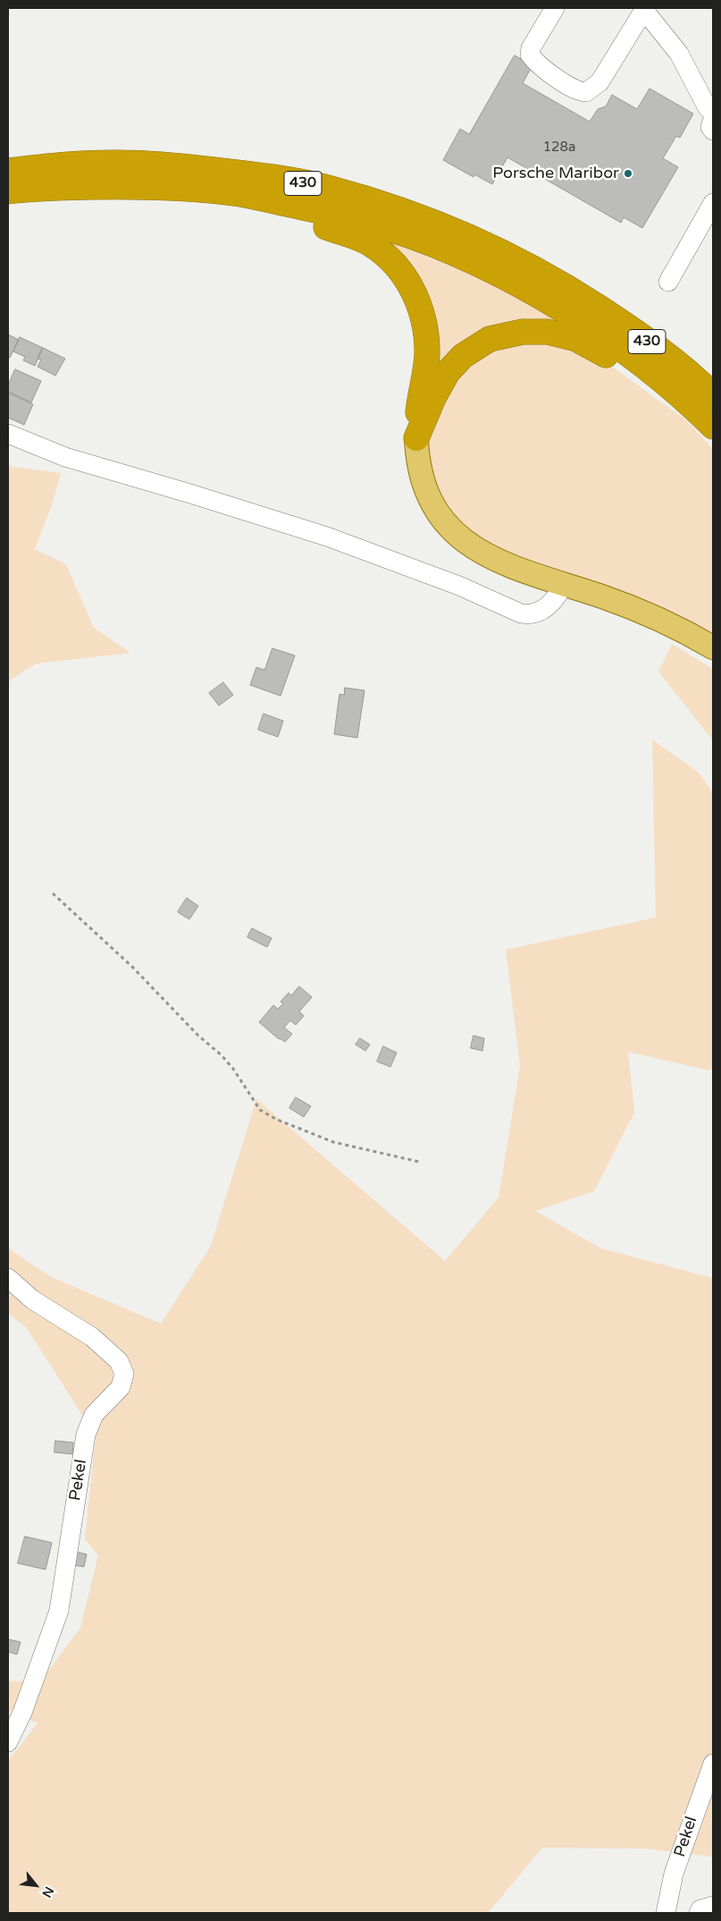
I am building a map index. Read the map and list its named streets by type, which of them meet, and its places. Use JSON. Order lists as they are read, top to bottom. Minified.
{"streets":{"highway":["430"],"street":["Pekel"]},"places":["Porsche Maribor"],"house_numbers":["128a"],"north":"bottom right"}
